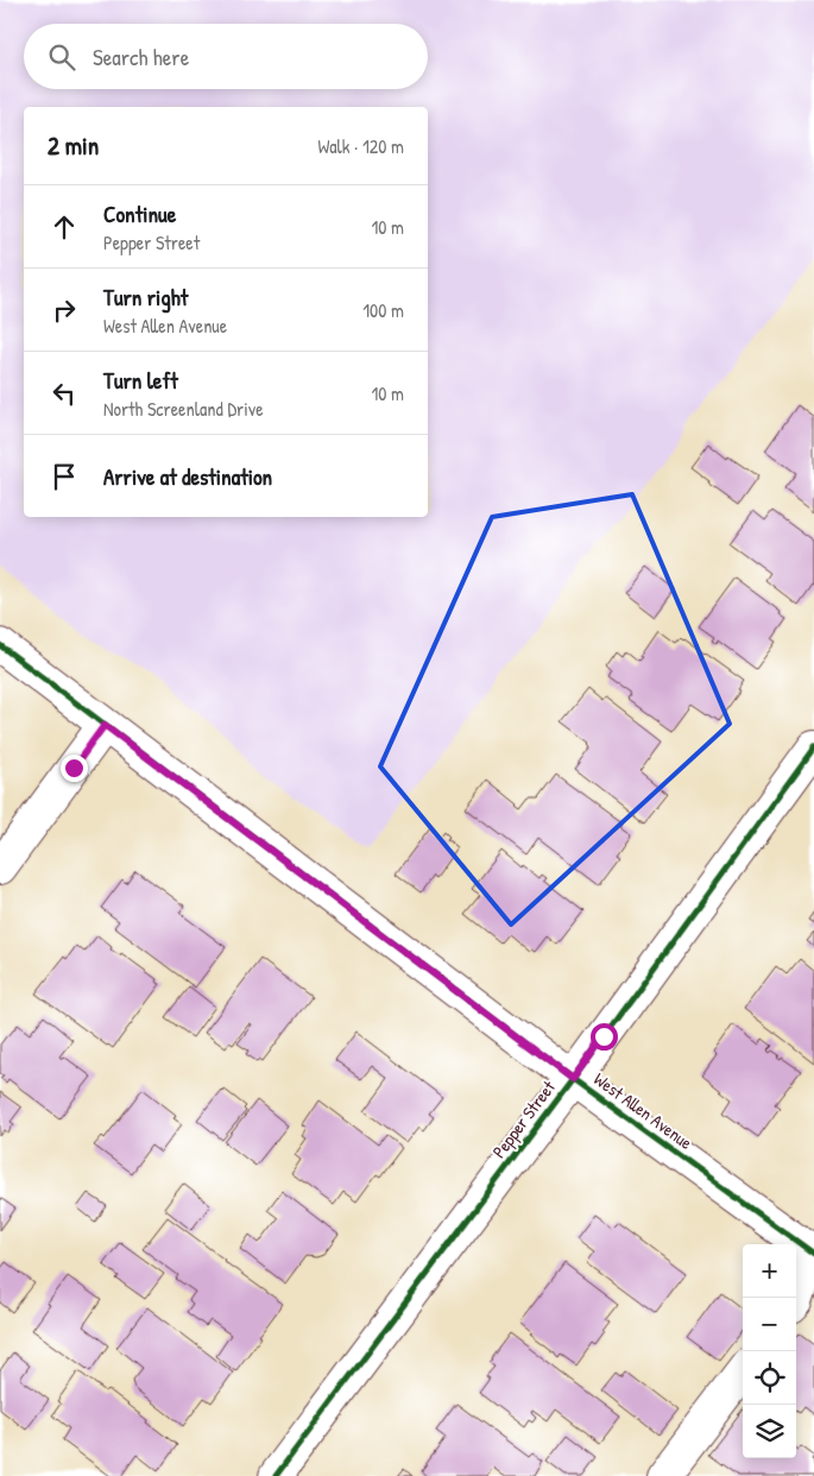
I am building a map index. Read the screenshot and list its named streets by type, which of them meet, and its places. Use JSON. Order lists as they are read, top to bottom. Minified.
{"streets":{"street":["West Allen Avenue","Pepper Street"]},"crossings":[["West Allen Avenue","Pepper Street"]],"page":{"search":"Search here","heading":["2 min","Walk · 120 m"],"list":[["Continue","Pepper Street","10 m"],["Turn right","West Allen Avenue","100 m"],["Turn left","North Screenland Drive","10 m"],"Arrive at destination"],"map_buttons":["+","−"]}}
